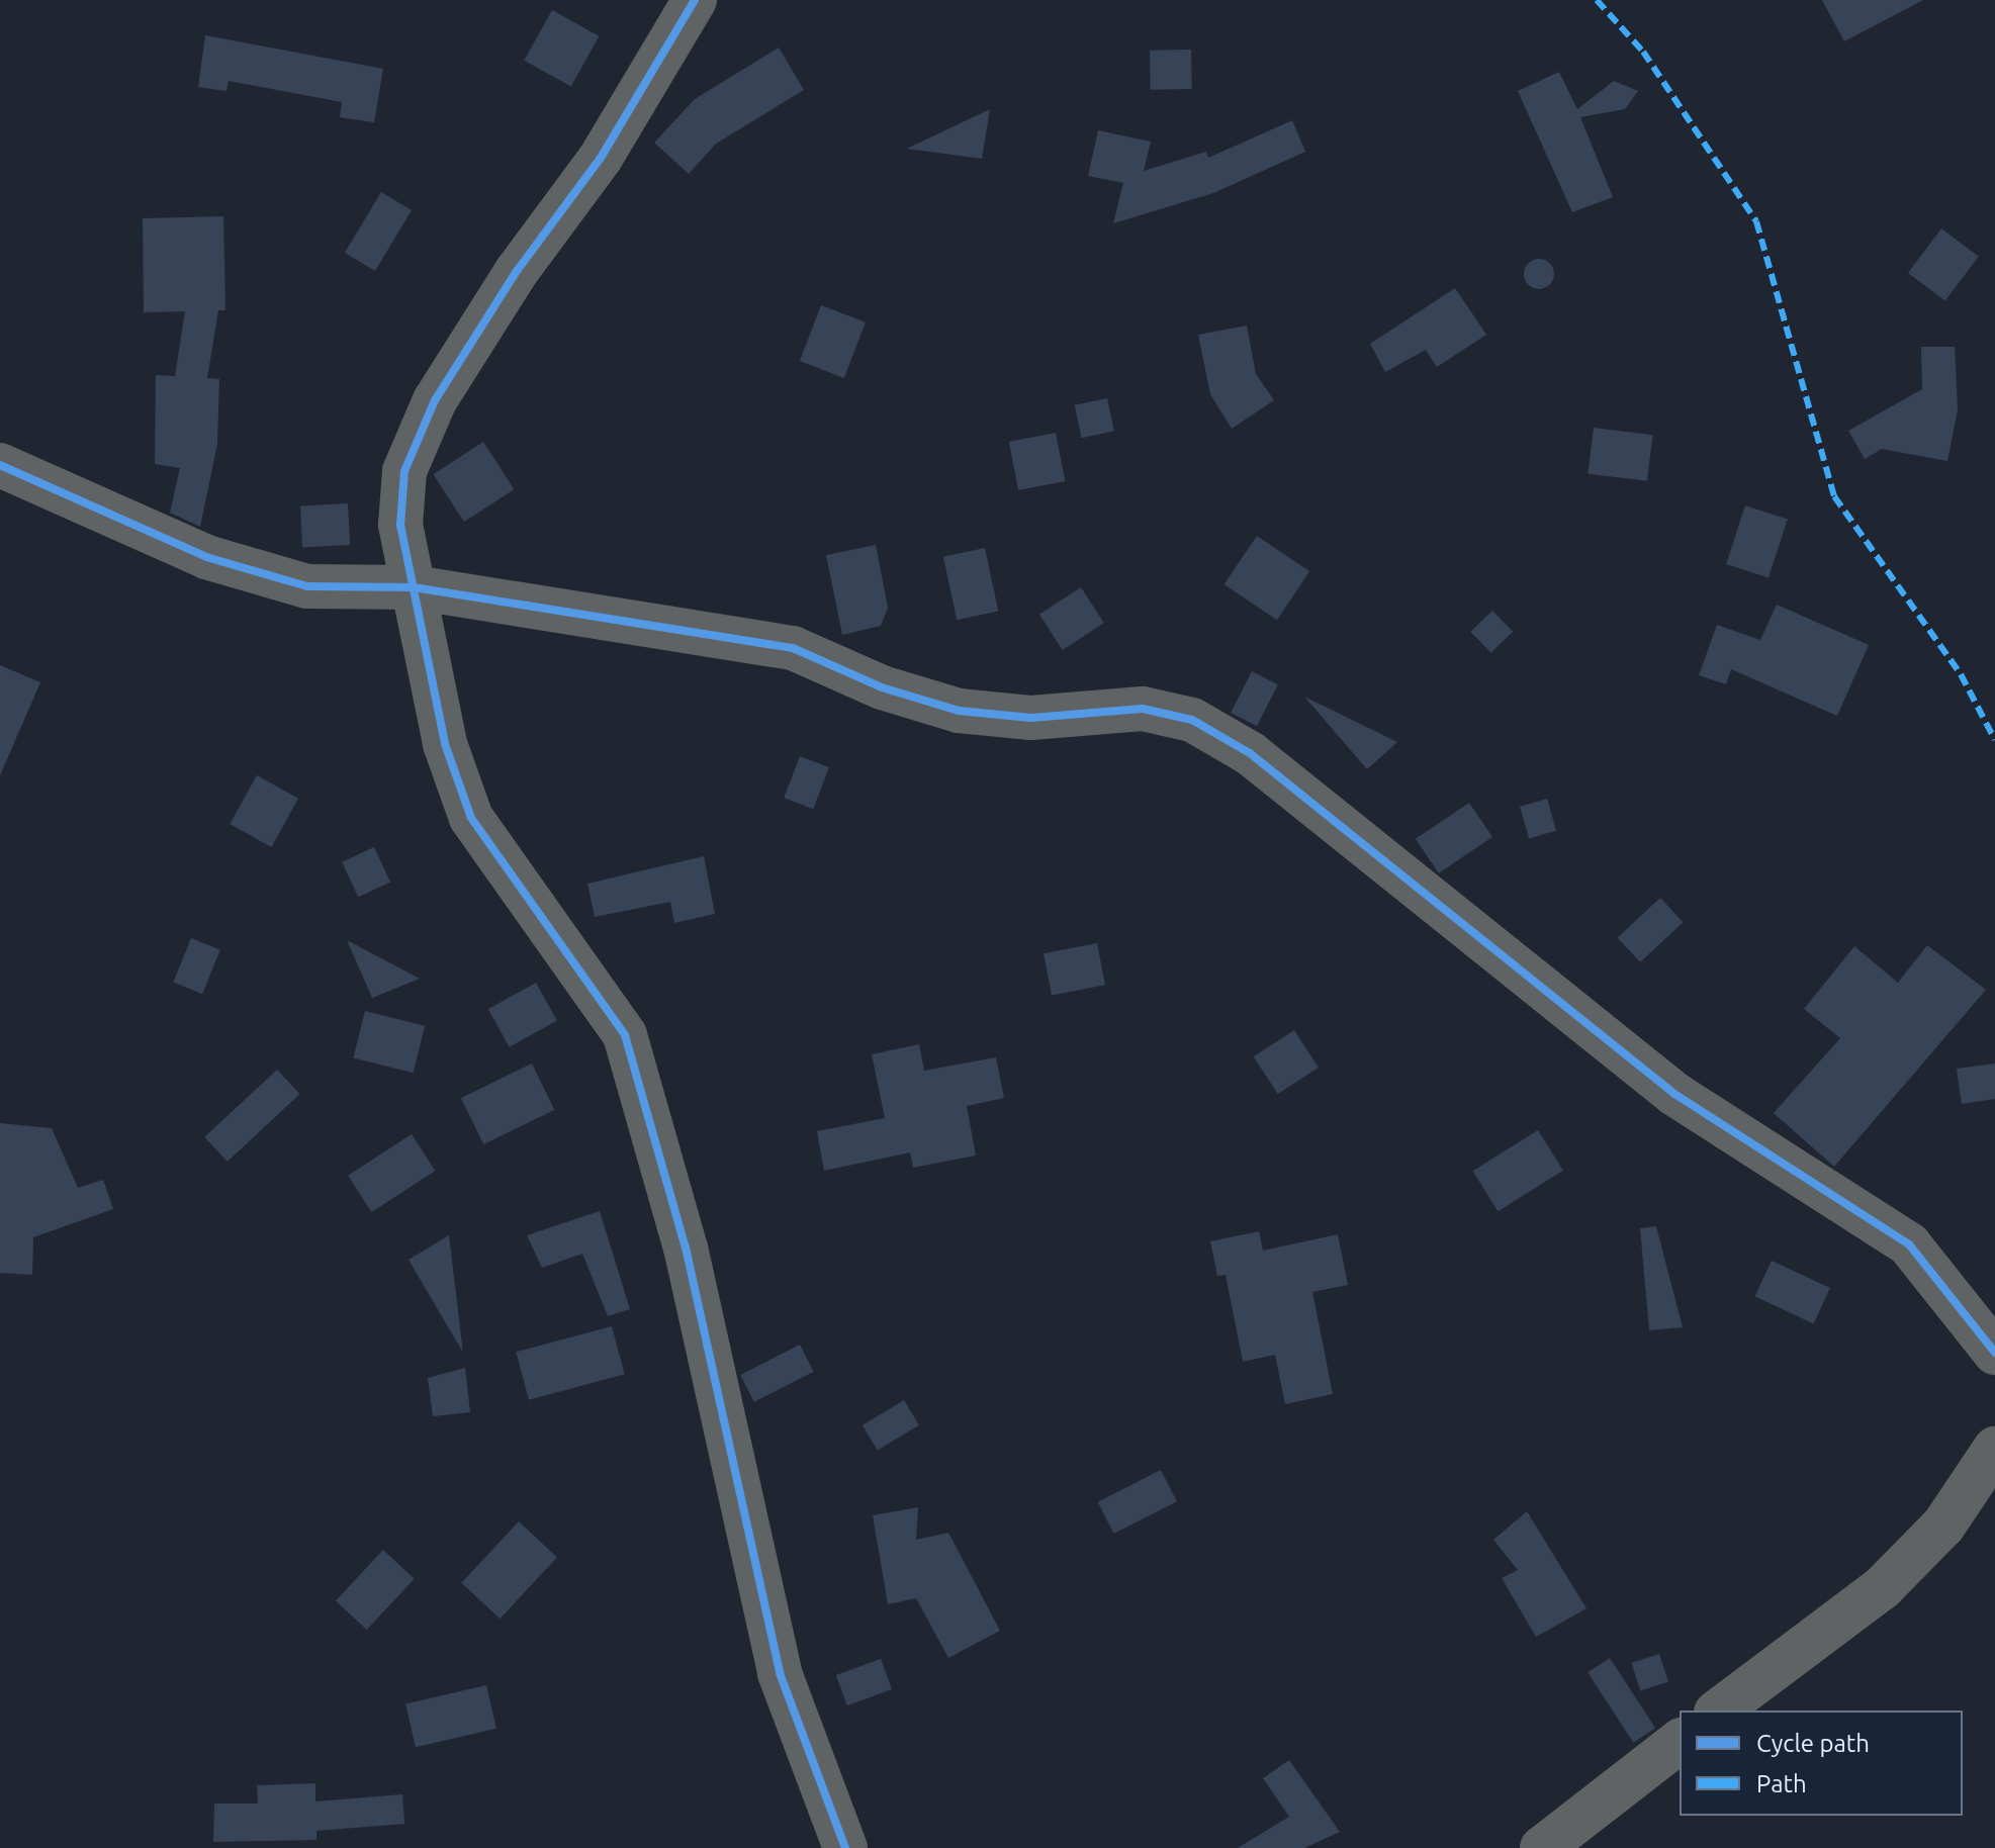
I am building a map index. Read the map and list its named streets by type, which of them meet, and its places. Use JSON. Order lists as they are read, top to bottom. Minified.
{"legend":["Cycle path","Path"]}
